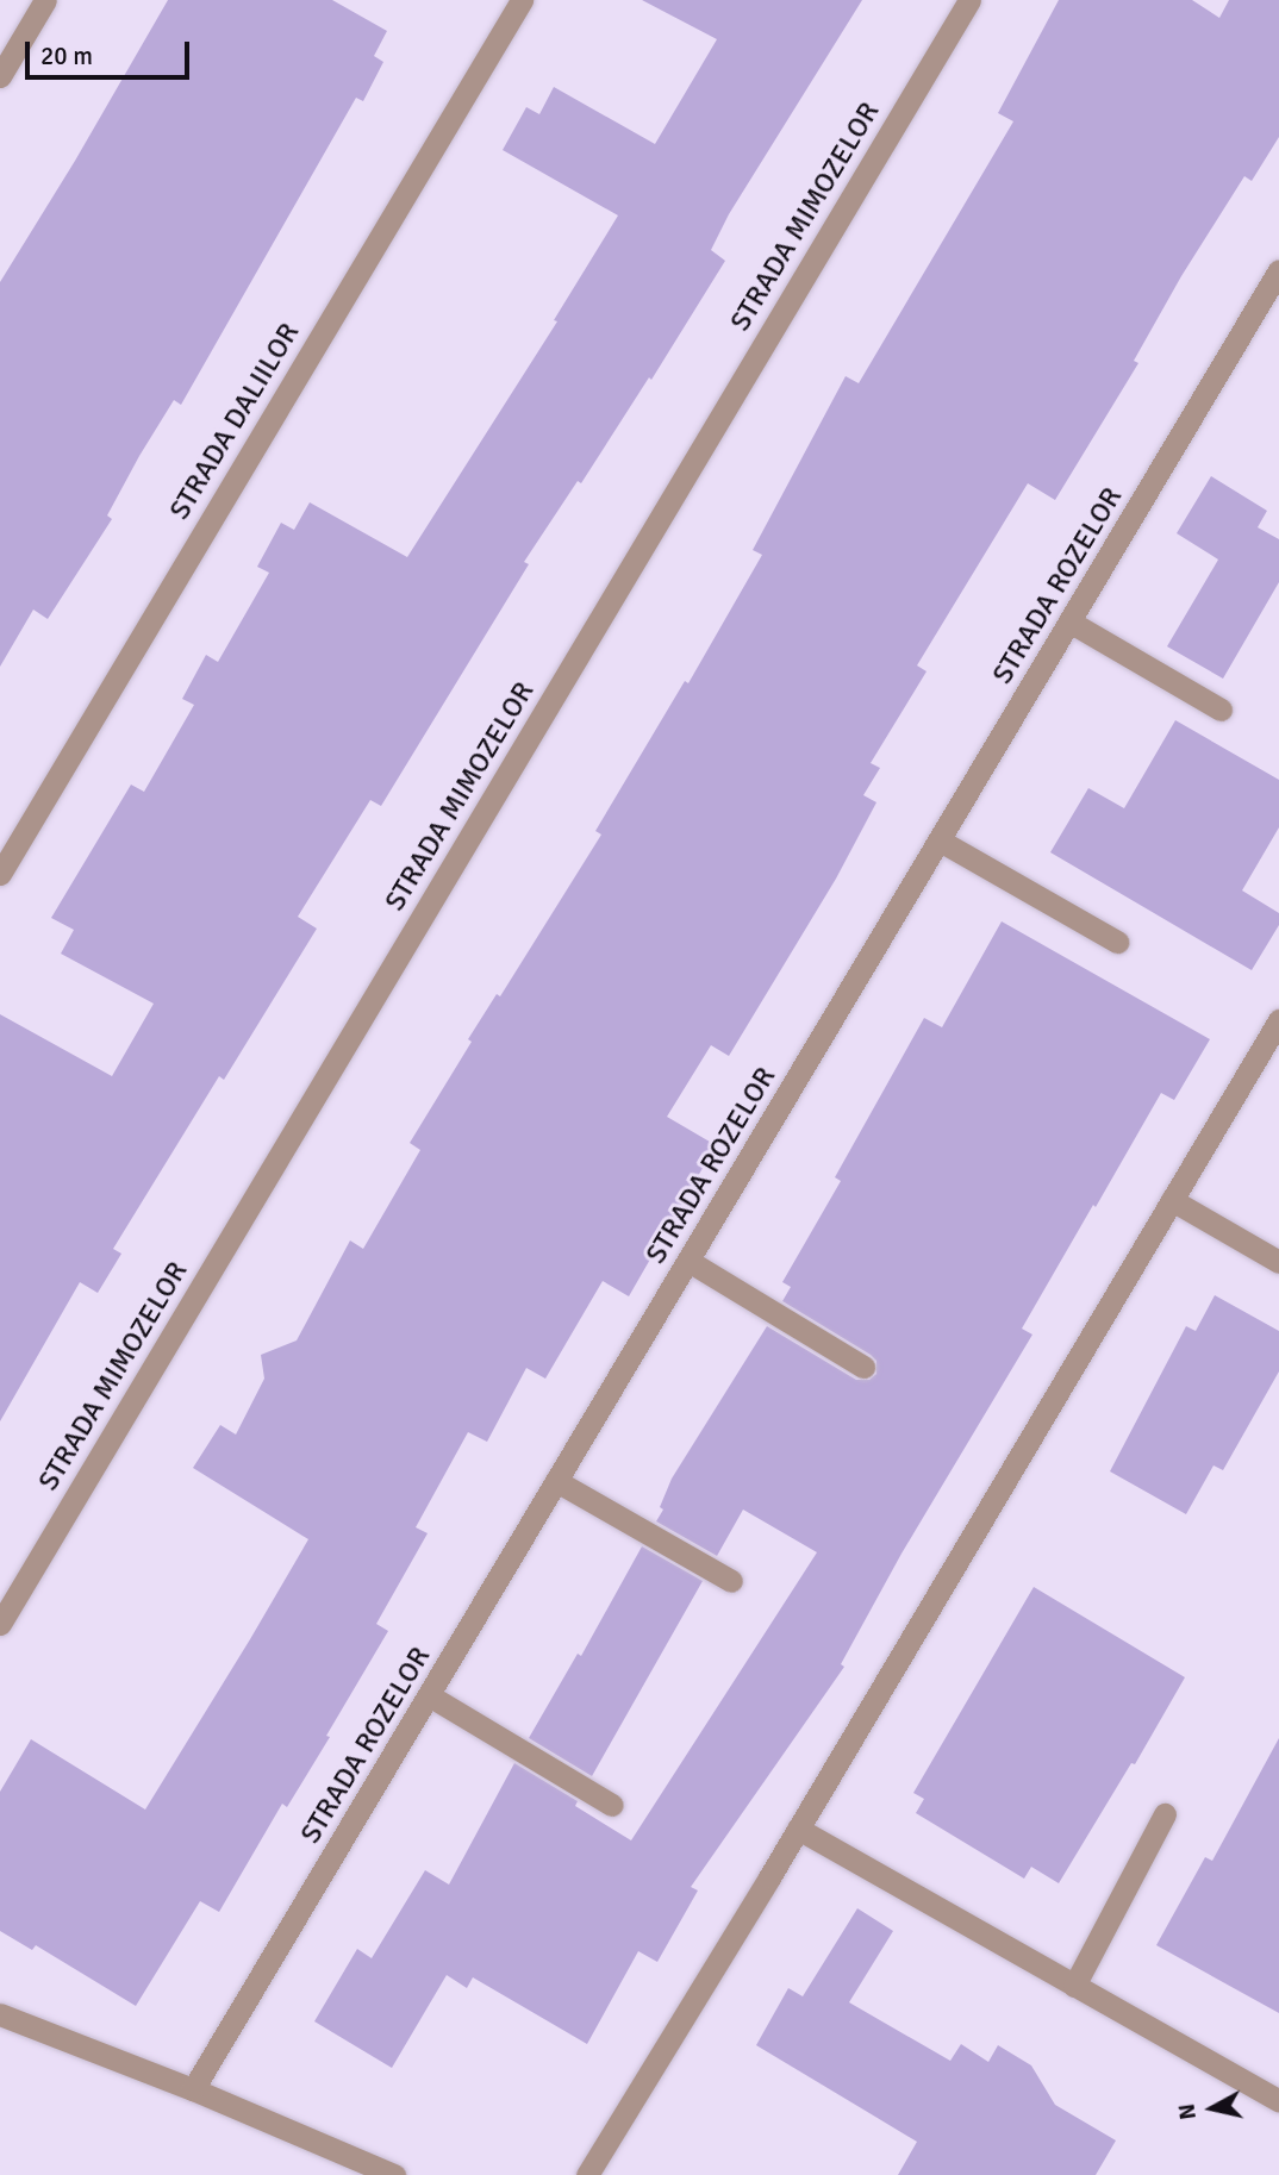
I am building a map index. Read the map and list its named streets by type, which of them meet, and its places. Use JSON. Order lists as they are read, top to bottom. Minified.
{"streets":{"street":["STRADA MIMOZELOR","STRADA DALIILOR","STRADA ROZELOR"]},"scale_bar":"20 m","north":"left"}
